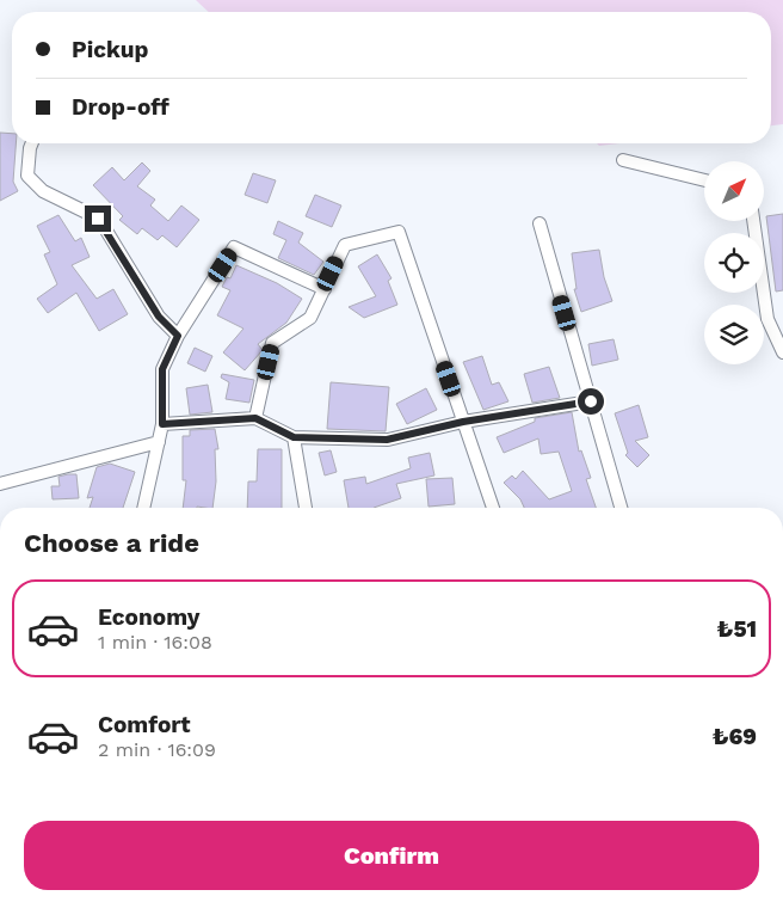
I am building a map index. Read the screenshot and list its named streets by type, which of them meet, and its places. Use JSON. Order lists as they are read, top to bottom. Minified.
{"north":"top right","page":{"banner":["Pickup","Drop-off"],"heading":"Choose a ride","list":[{"name":"Economy","note":"1 min · 16:08","value":"₺51"},{"name":"Comfort","note":"2 min · 16:09","value":"₺69"}],"buttons":"Confirm"}}
